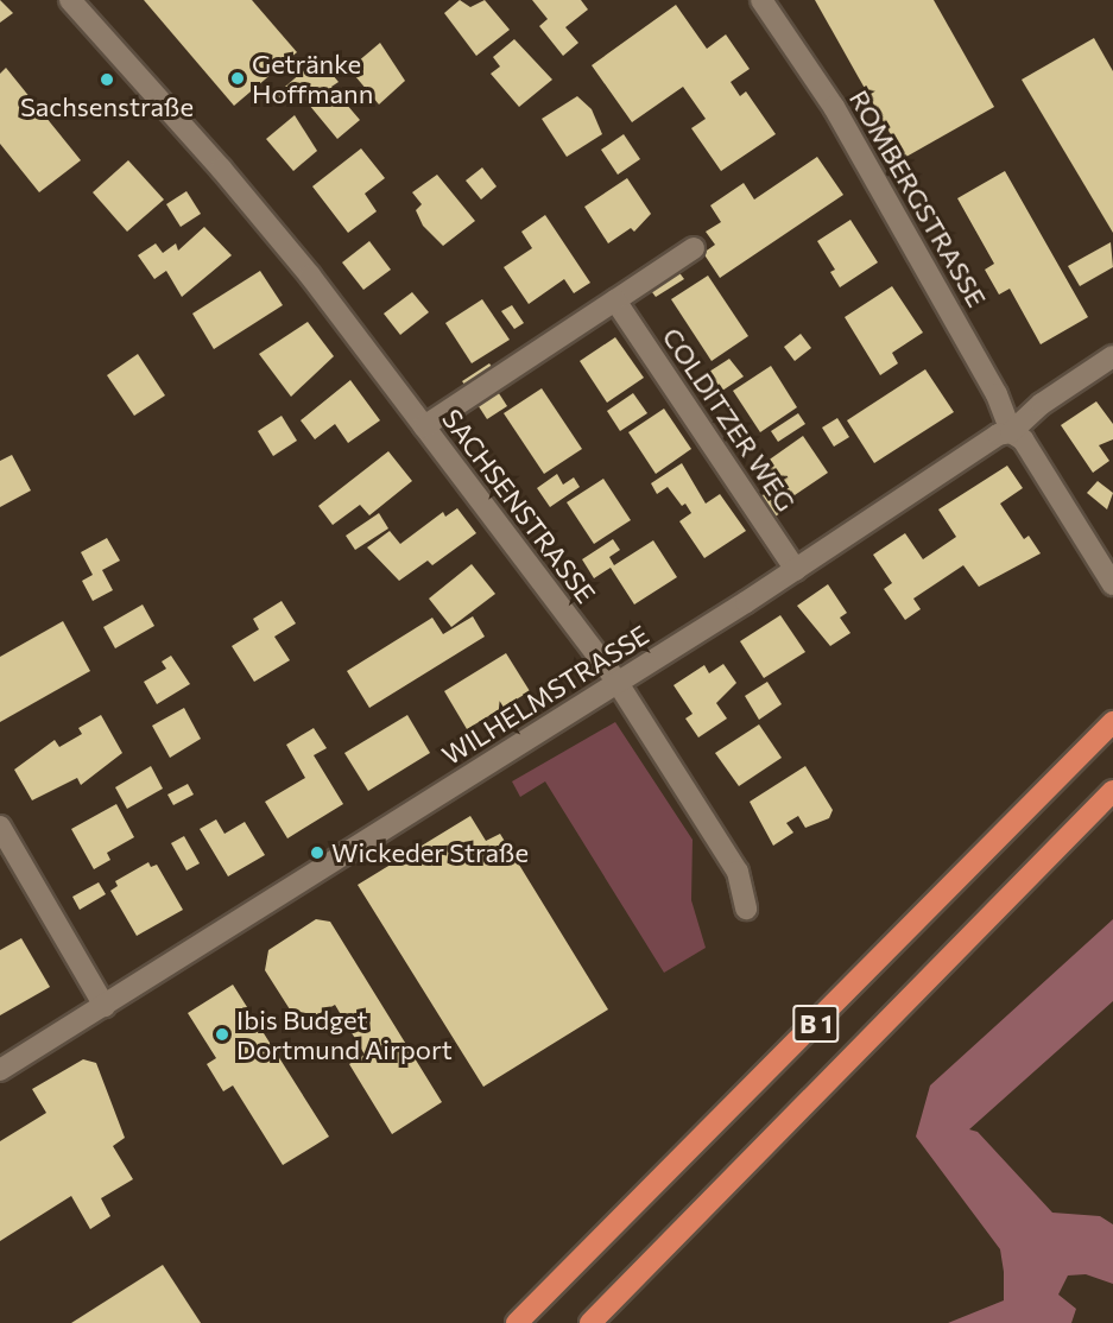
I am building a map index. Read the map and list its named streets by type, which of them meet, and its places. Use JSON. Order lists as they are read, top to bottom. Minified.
{"streets":{"highway":["B 1"],"street":["ROMBERGSTRASSE","COLDITZER WEG","SACHSENSTRASSE","WILHELMSTRASSE"]},"crossings":[["ROMBERGSTRASSE","WILHELMSTRASSE"],["COLDITZER WEG","WILHELMSTRASSE"],["SACHSENSTRASSE","WILHELMSTRASSE"]],"places":["Getränke Hoffmann","Sachsenstraße","Wickeder Straße","Ibis Budget Dortmund Airport"]}
